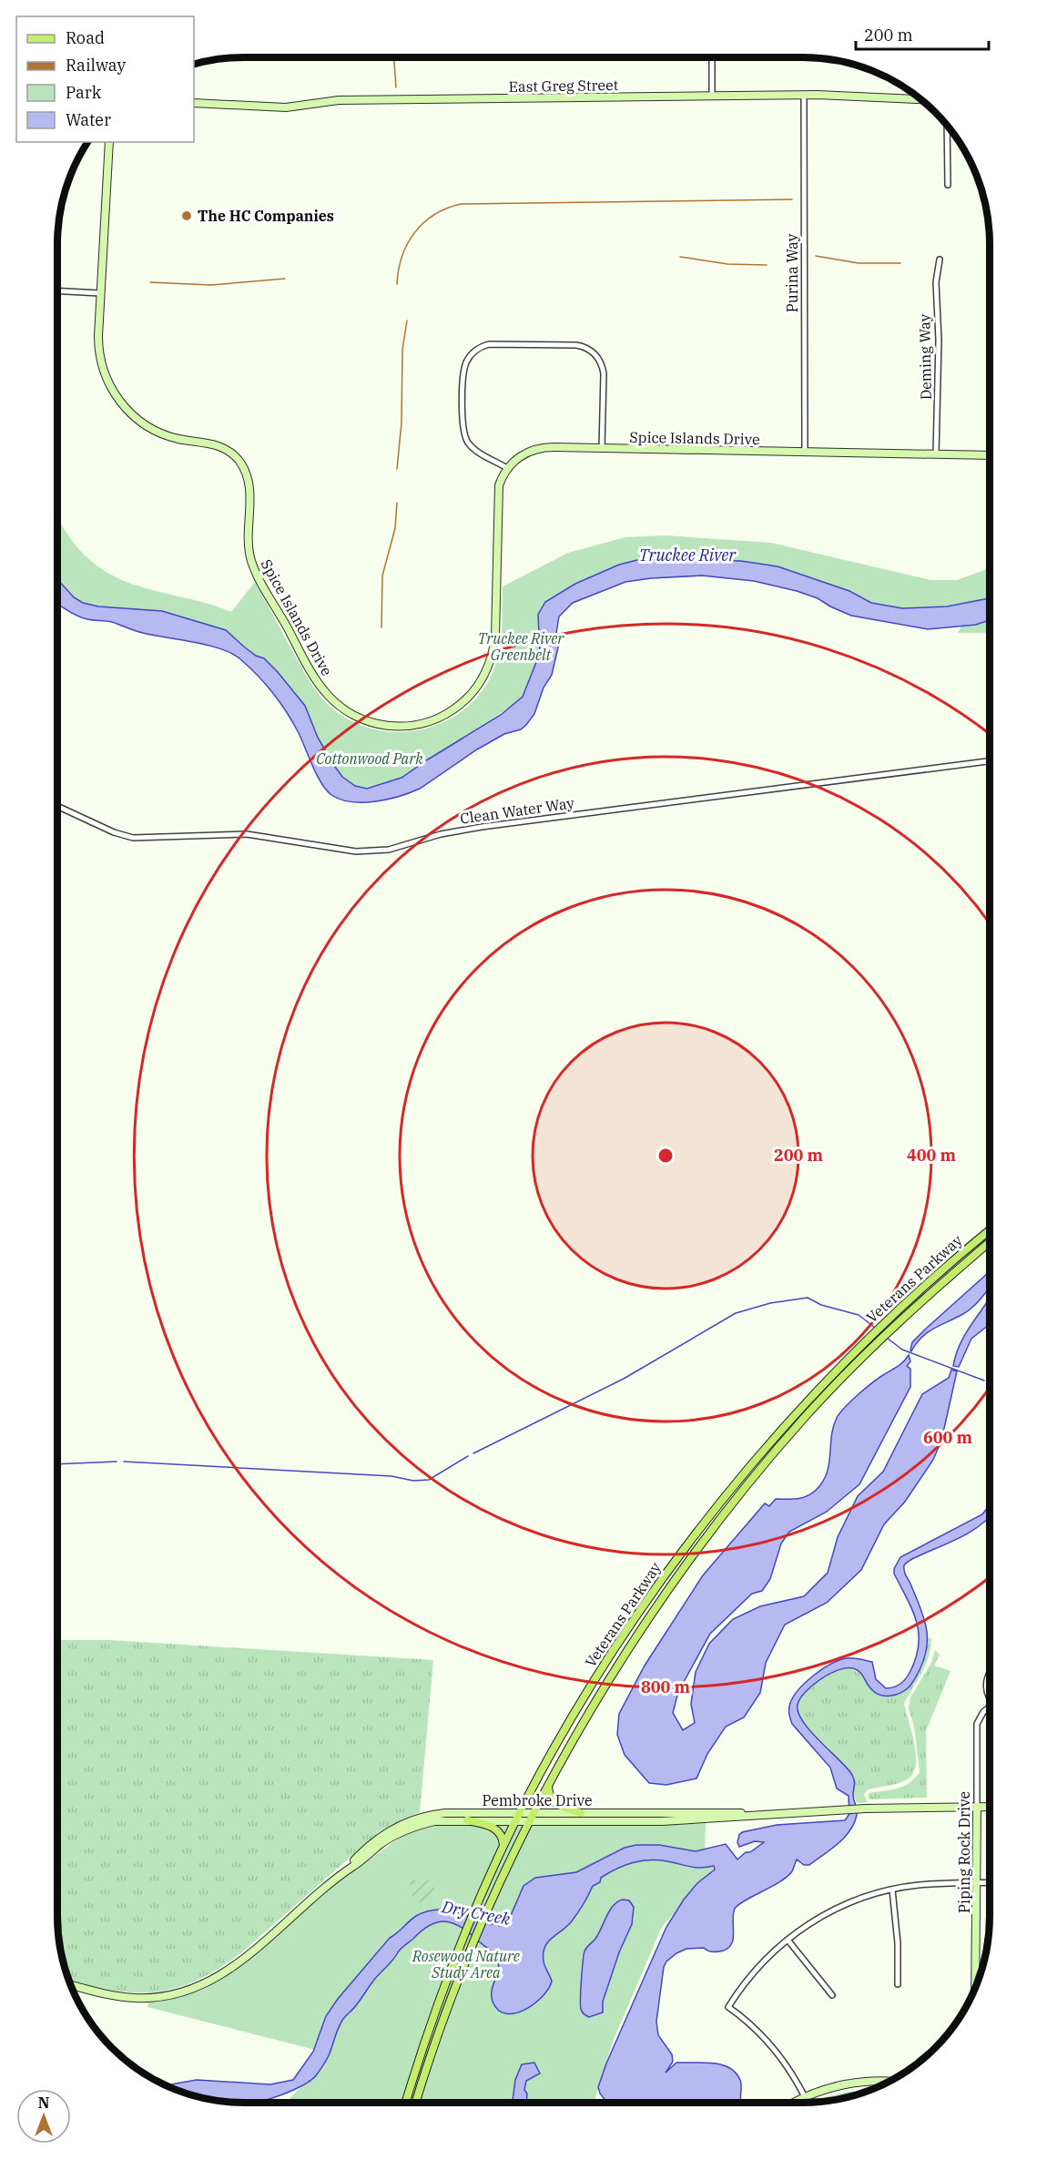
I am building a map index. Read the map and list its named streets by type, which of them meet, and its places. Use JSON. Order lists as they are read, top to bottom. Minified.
{"streets":{"main road":["Veterans Parkway"],"street":["East Greg Street","Purina Way","Deming Way","Spice Islands Drive","Clean Water Way","Pembroke Drive","Piping Rock Drive"]},"crossings":[["East Greg Street","Purina Way"],["Purina Way","Spice Islands Drive"],["Deming Way","Spice Islands Drive"],["Veterans Parkway","Pembroke Drive"],["Pembroke Drive","Piping Rock Drive"]],"water":["Truckee River","Dry Creek"],"parks":["Truckee River Greenbelt","Cottonwood Park","Rosewood Nature Study Area"],"places":["The HC Companies"],"legend":["Road","Railway","Park","Water"],"scale_bar":"200 m","north":"top","rings":["200 m","400 m","600 m","800 m"]}
